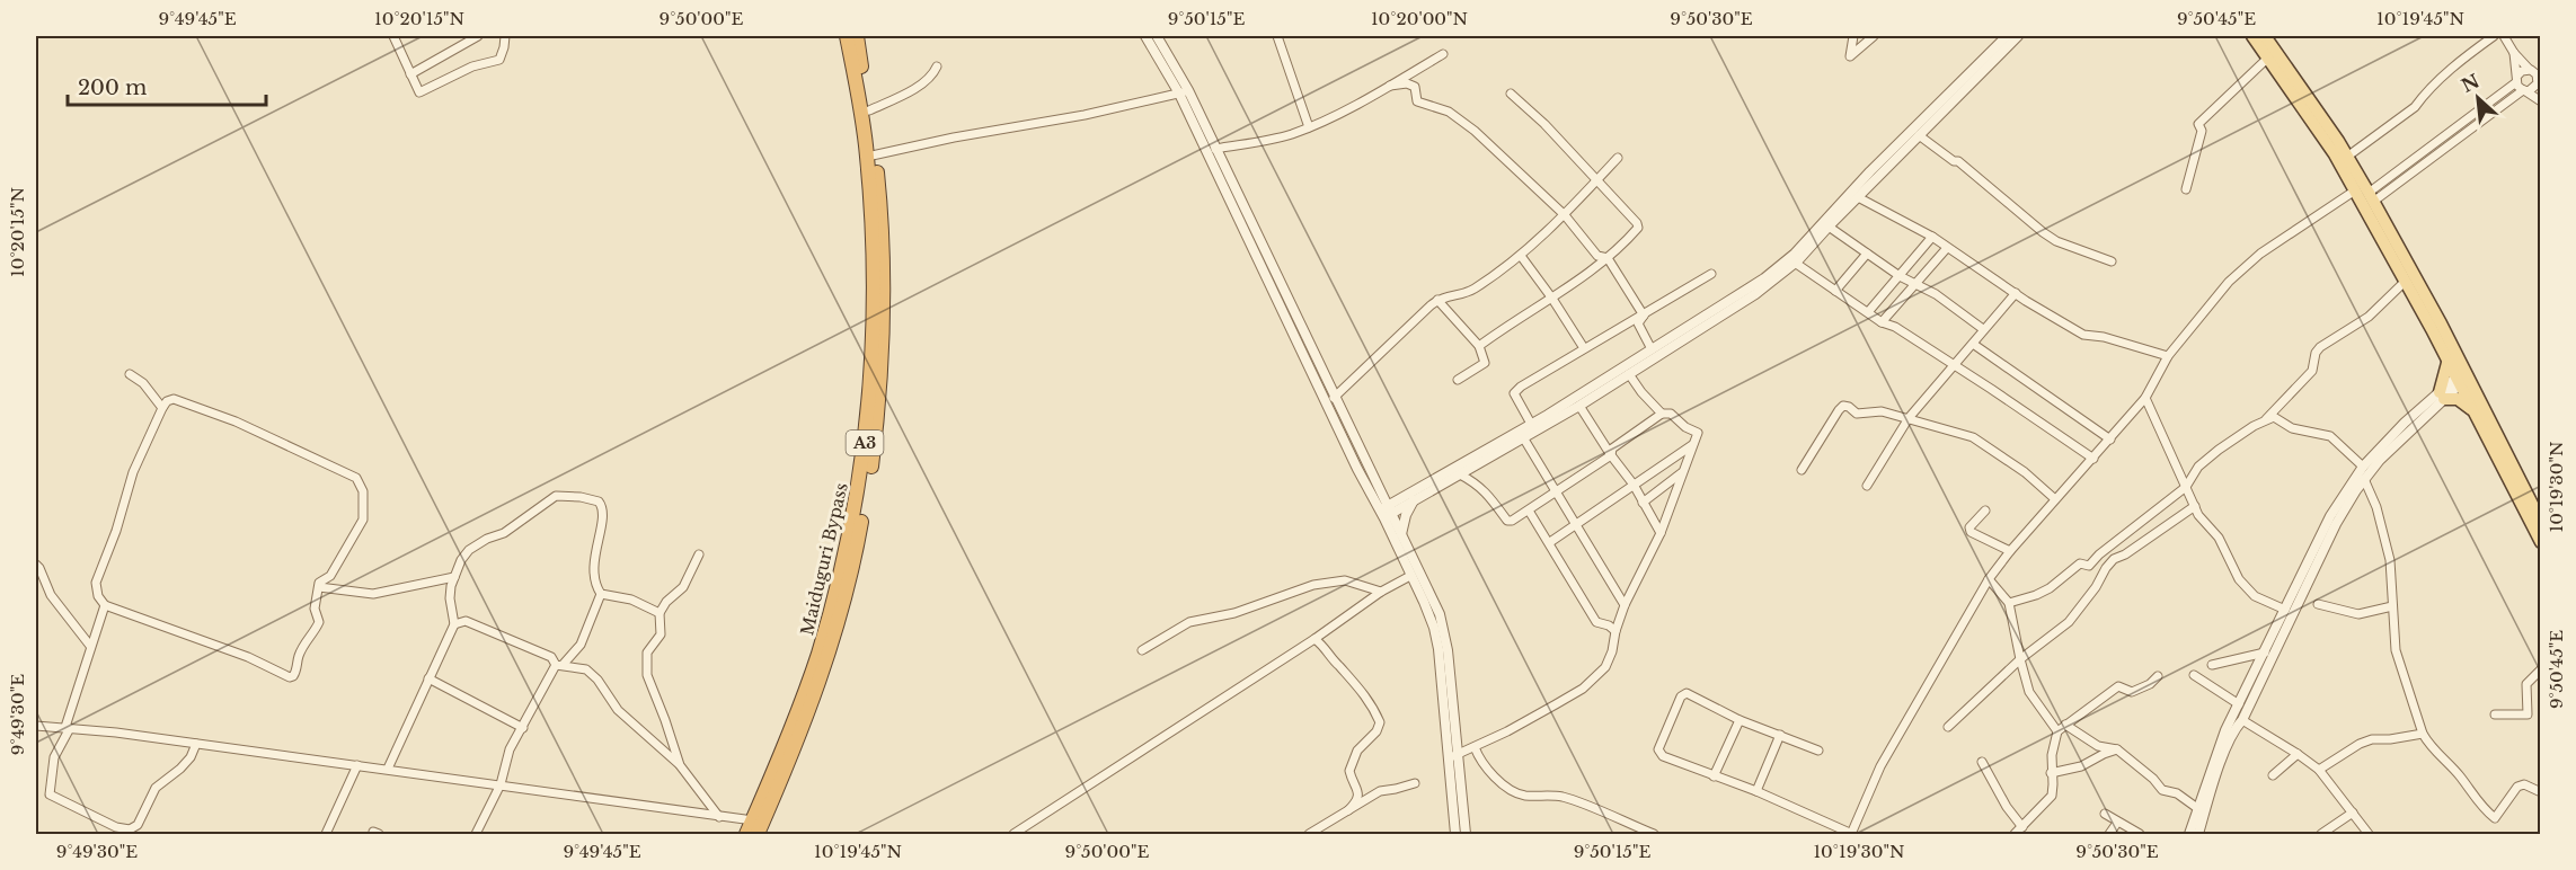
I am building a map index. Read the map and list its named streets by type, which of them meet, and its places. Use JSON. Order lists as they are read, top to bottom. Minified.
{"streets":{"highway":["A3","Maiduguri Bypass"]},"scale_bar":"200 m","north":"top left","coordinates":["9°49'45\"E","10°20'15\"N","9°50'00\"E","9°50'15\"E","10°20'00\"N","9°50'30\"E","9°50'45\"E","10°19'45\"N","10°19'30\"N","9°49'30\"E"]}
